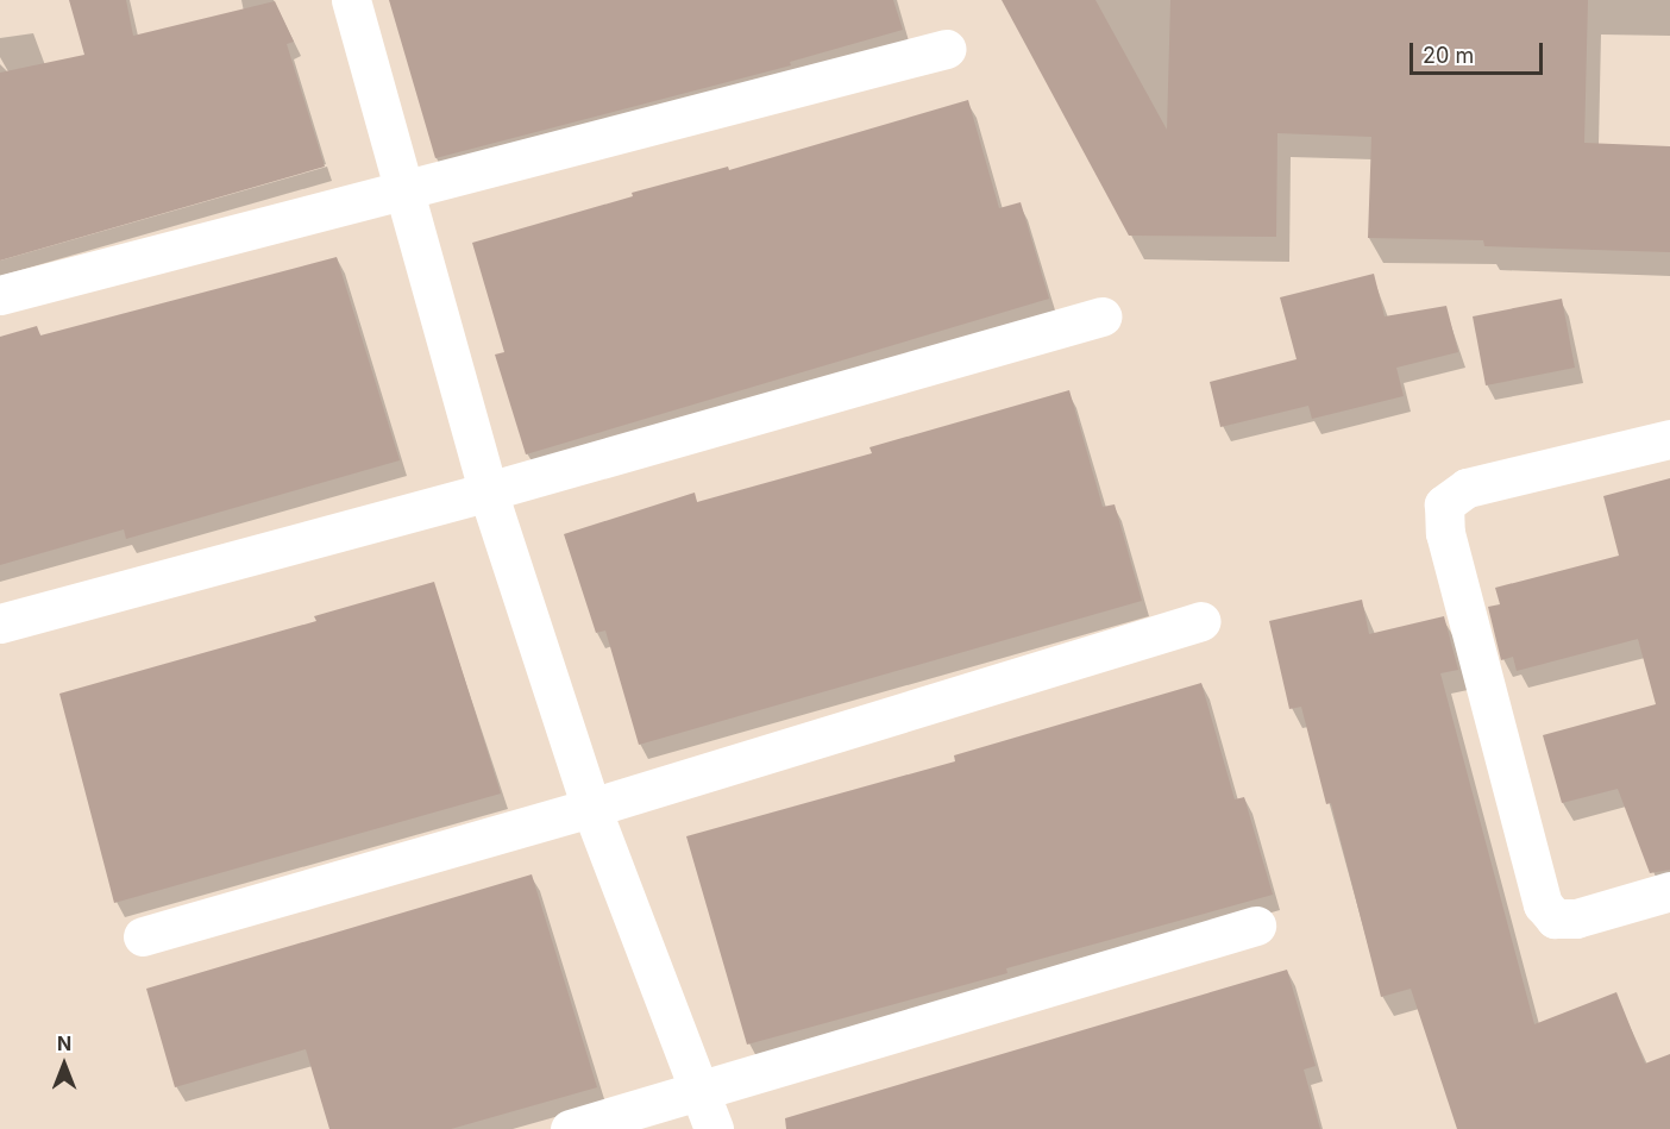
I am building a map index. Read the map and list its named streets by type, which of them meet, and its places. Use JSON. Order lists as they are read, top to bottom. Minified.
{"scale_bar":"20 m","north":"top"}
